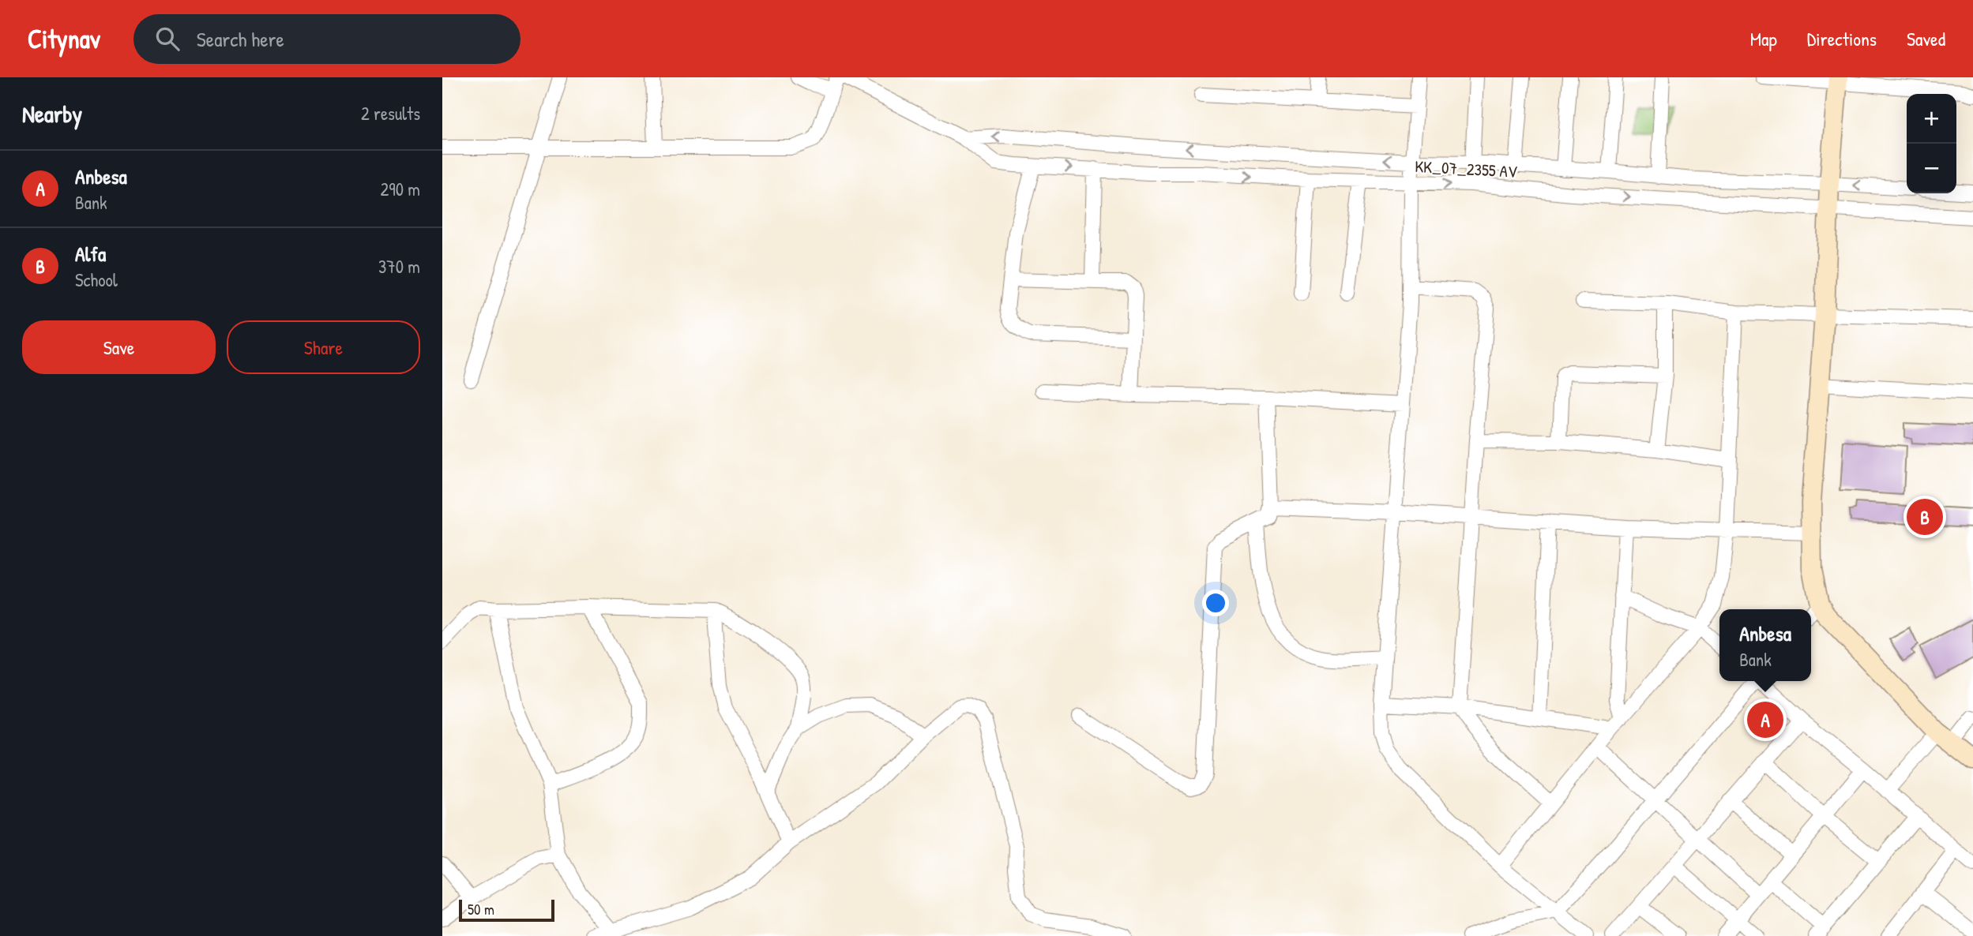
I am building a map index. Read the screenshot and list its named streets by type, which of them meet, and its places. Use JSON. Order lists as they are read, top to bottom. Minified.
{"streets":{"street":["KK_07_2355 AV"]},"scale_bar":"50 m","page":{"header":"Citynav","search":"Search here","nav":["Map","Directions","Saved"],"heading":["Nearby","2 results"],"map_buttons":["+","−"],"list":[{"mark":"A","name":"Anbesa","note":"Bank","value":"290 m"},{"mark":"B","name":"Alfa","note":"School","value":"370 m"}],"buttons":["Save","Share"],"pins":["B","A"],"popup":["Anbesa","Bank"],"scale":"50 m"}}
